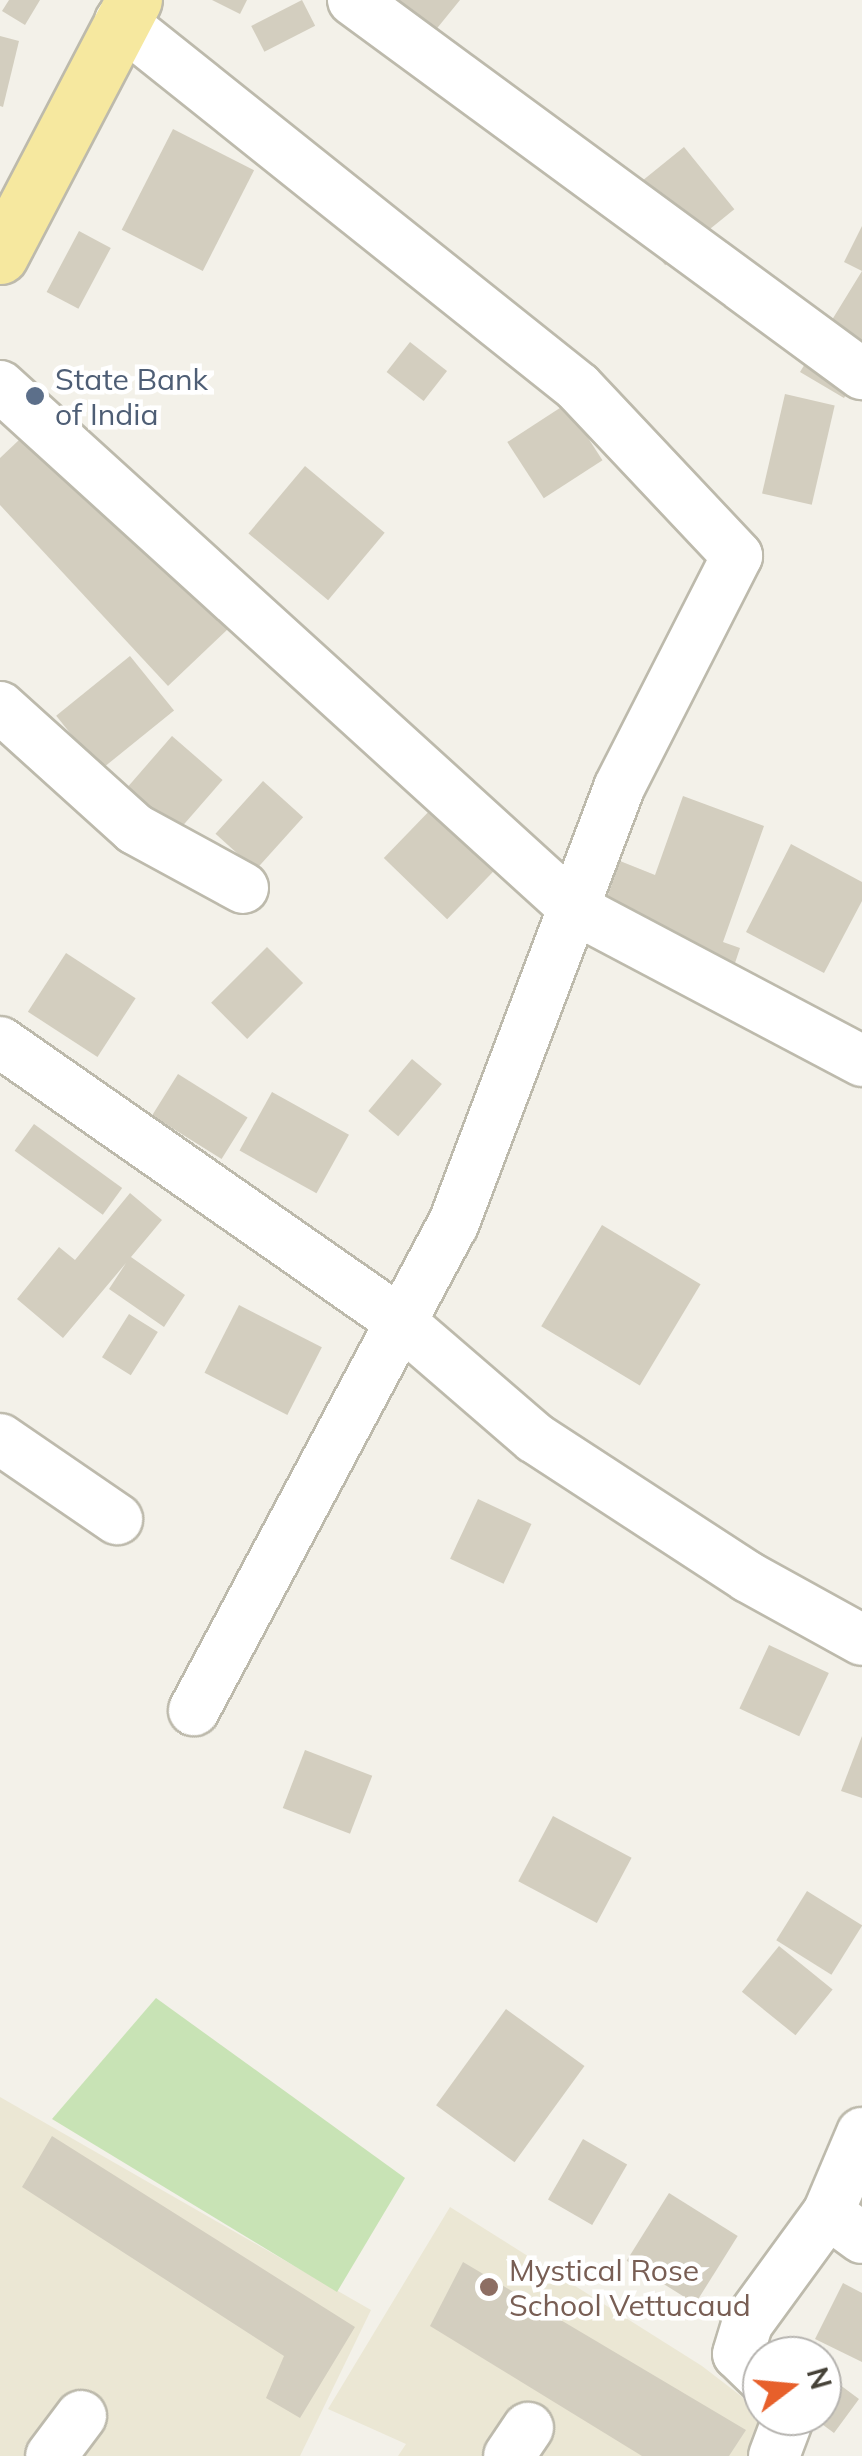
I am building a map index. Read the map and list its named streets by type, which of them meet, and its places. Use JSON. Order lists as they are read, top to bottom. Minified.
{"places":["State Bank of India","Mystical Rose School Vettucaud"],"north":"right"}
